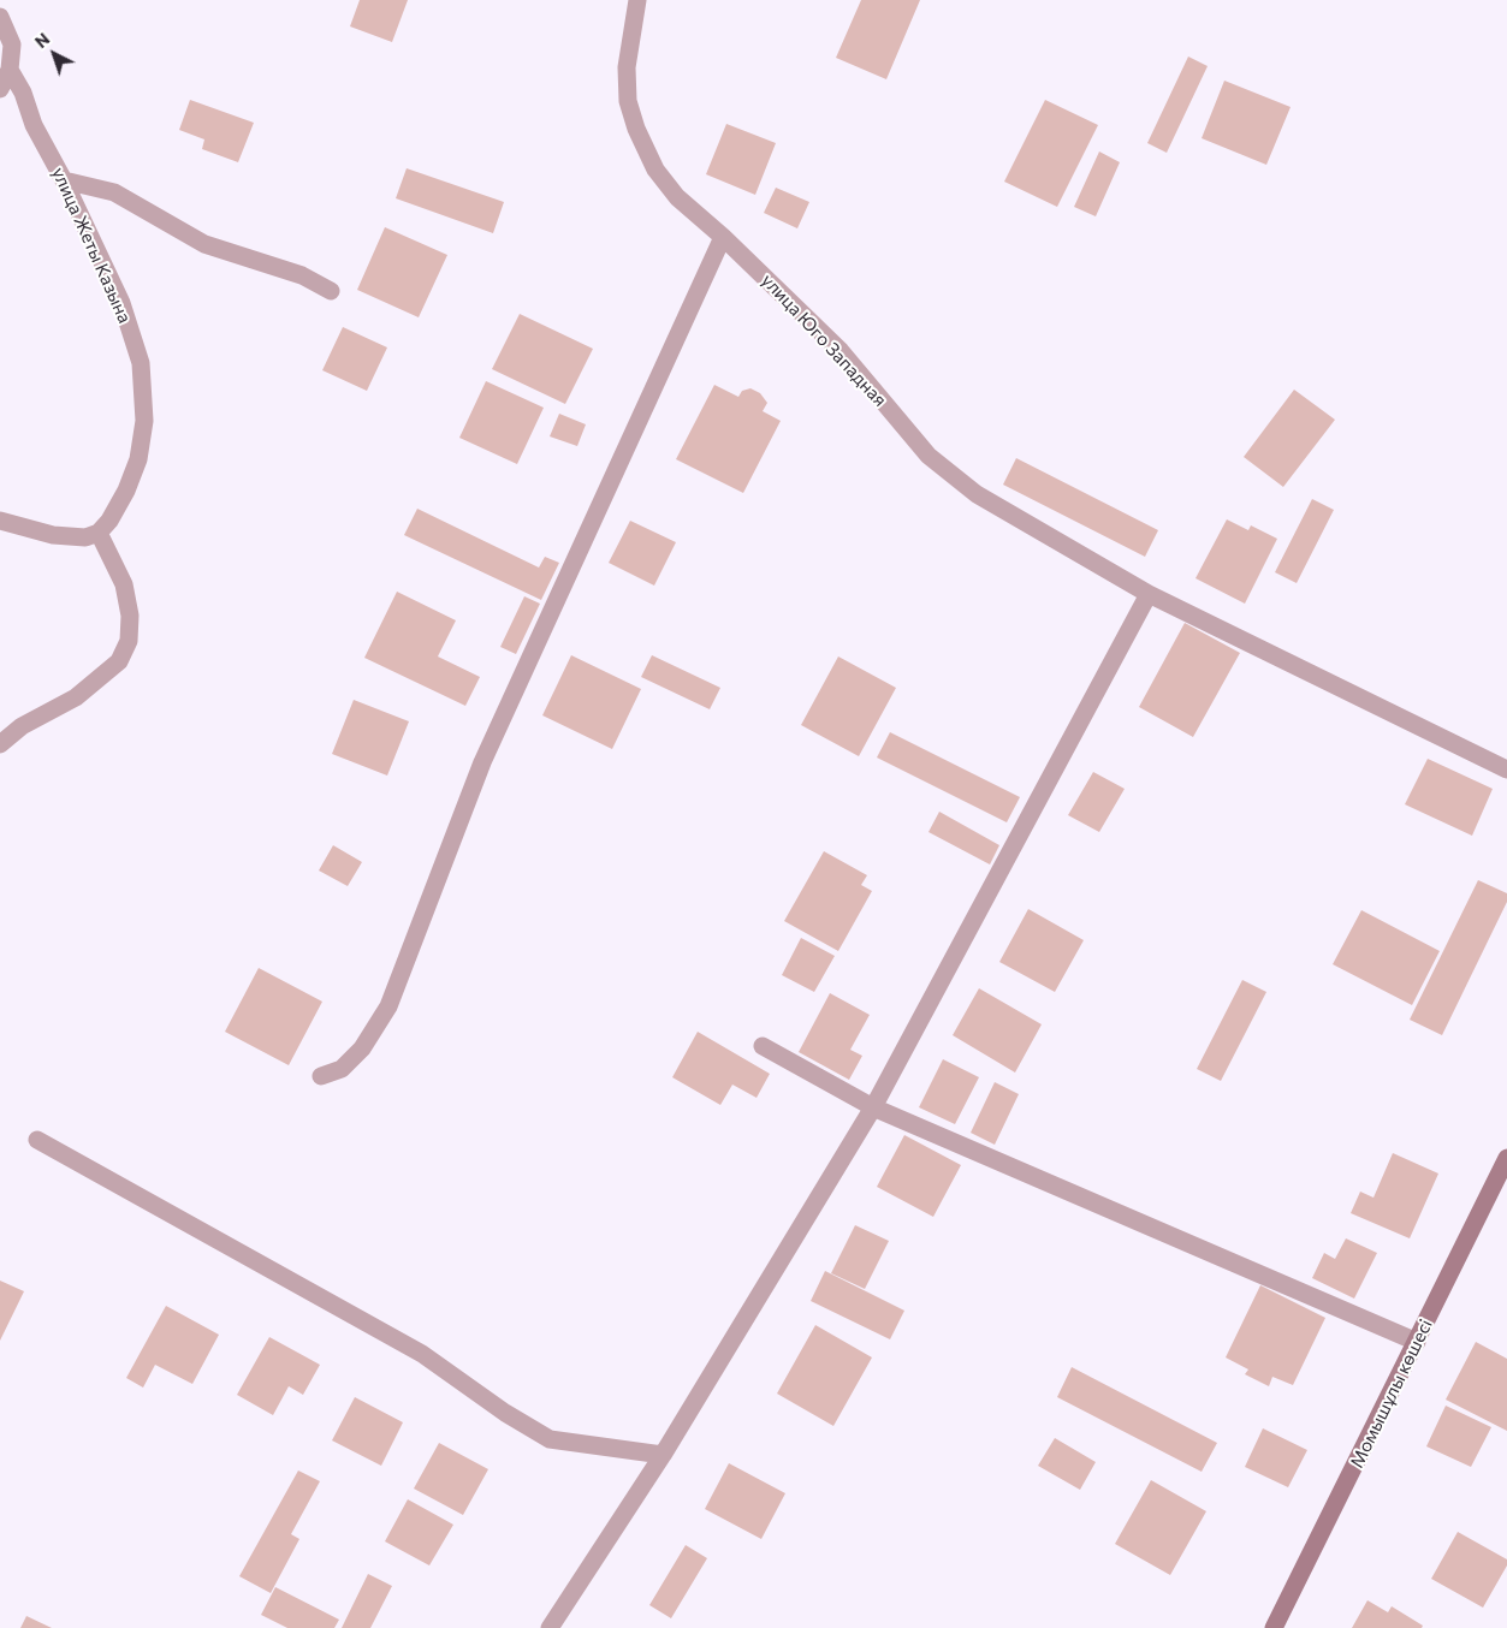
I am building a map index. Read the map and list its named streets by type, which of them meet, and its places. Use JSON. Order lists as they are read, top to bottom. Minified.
{"streets":{"main road":["Момышұлы көшесі"],"street":["улица Жеты Казына","улица Юго Западная"]},"north":"top left"}
